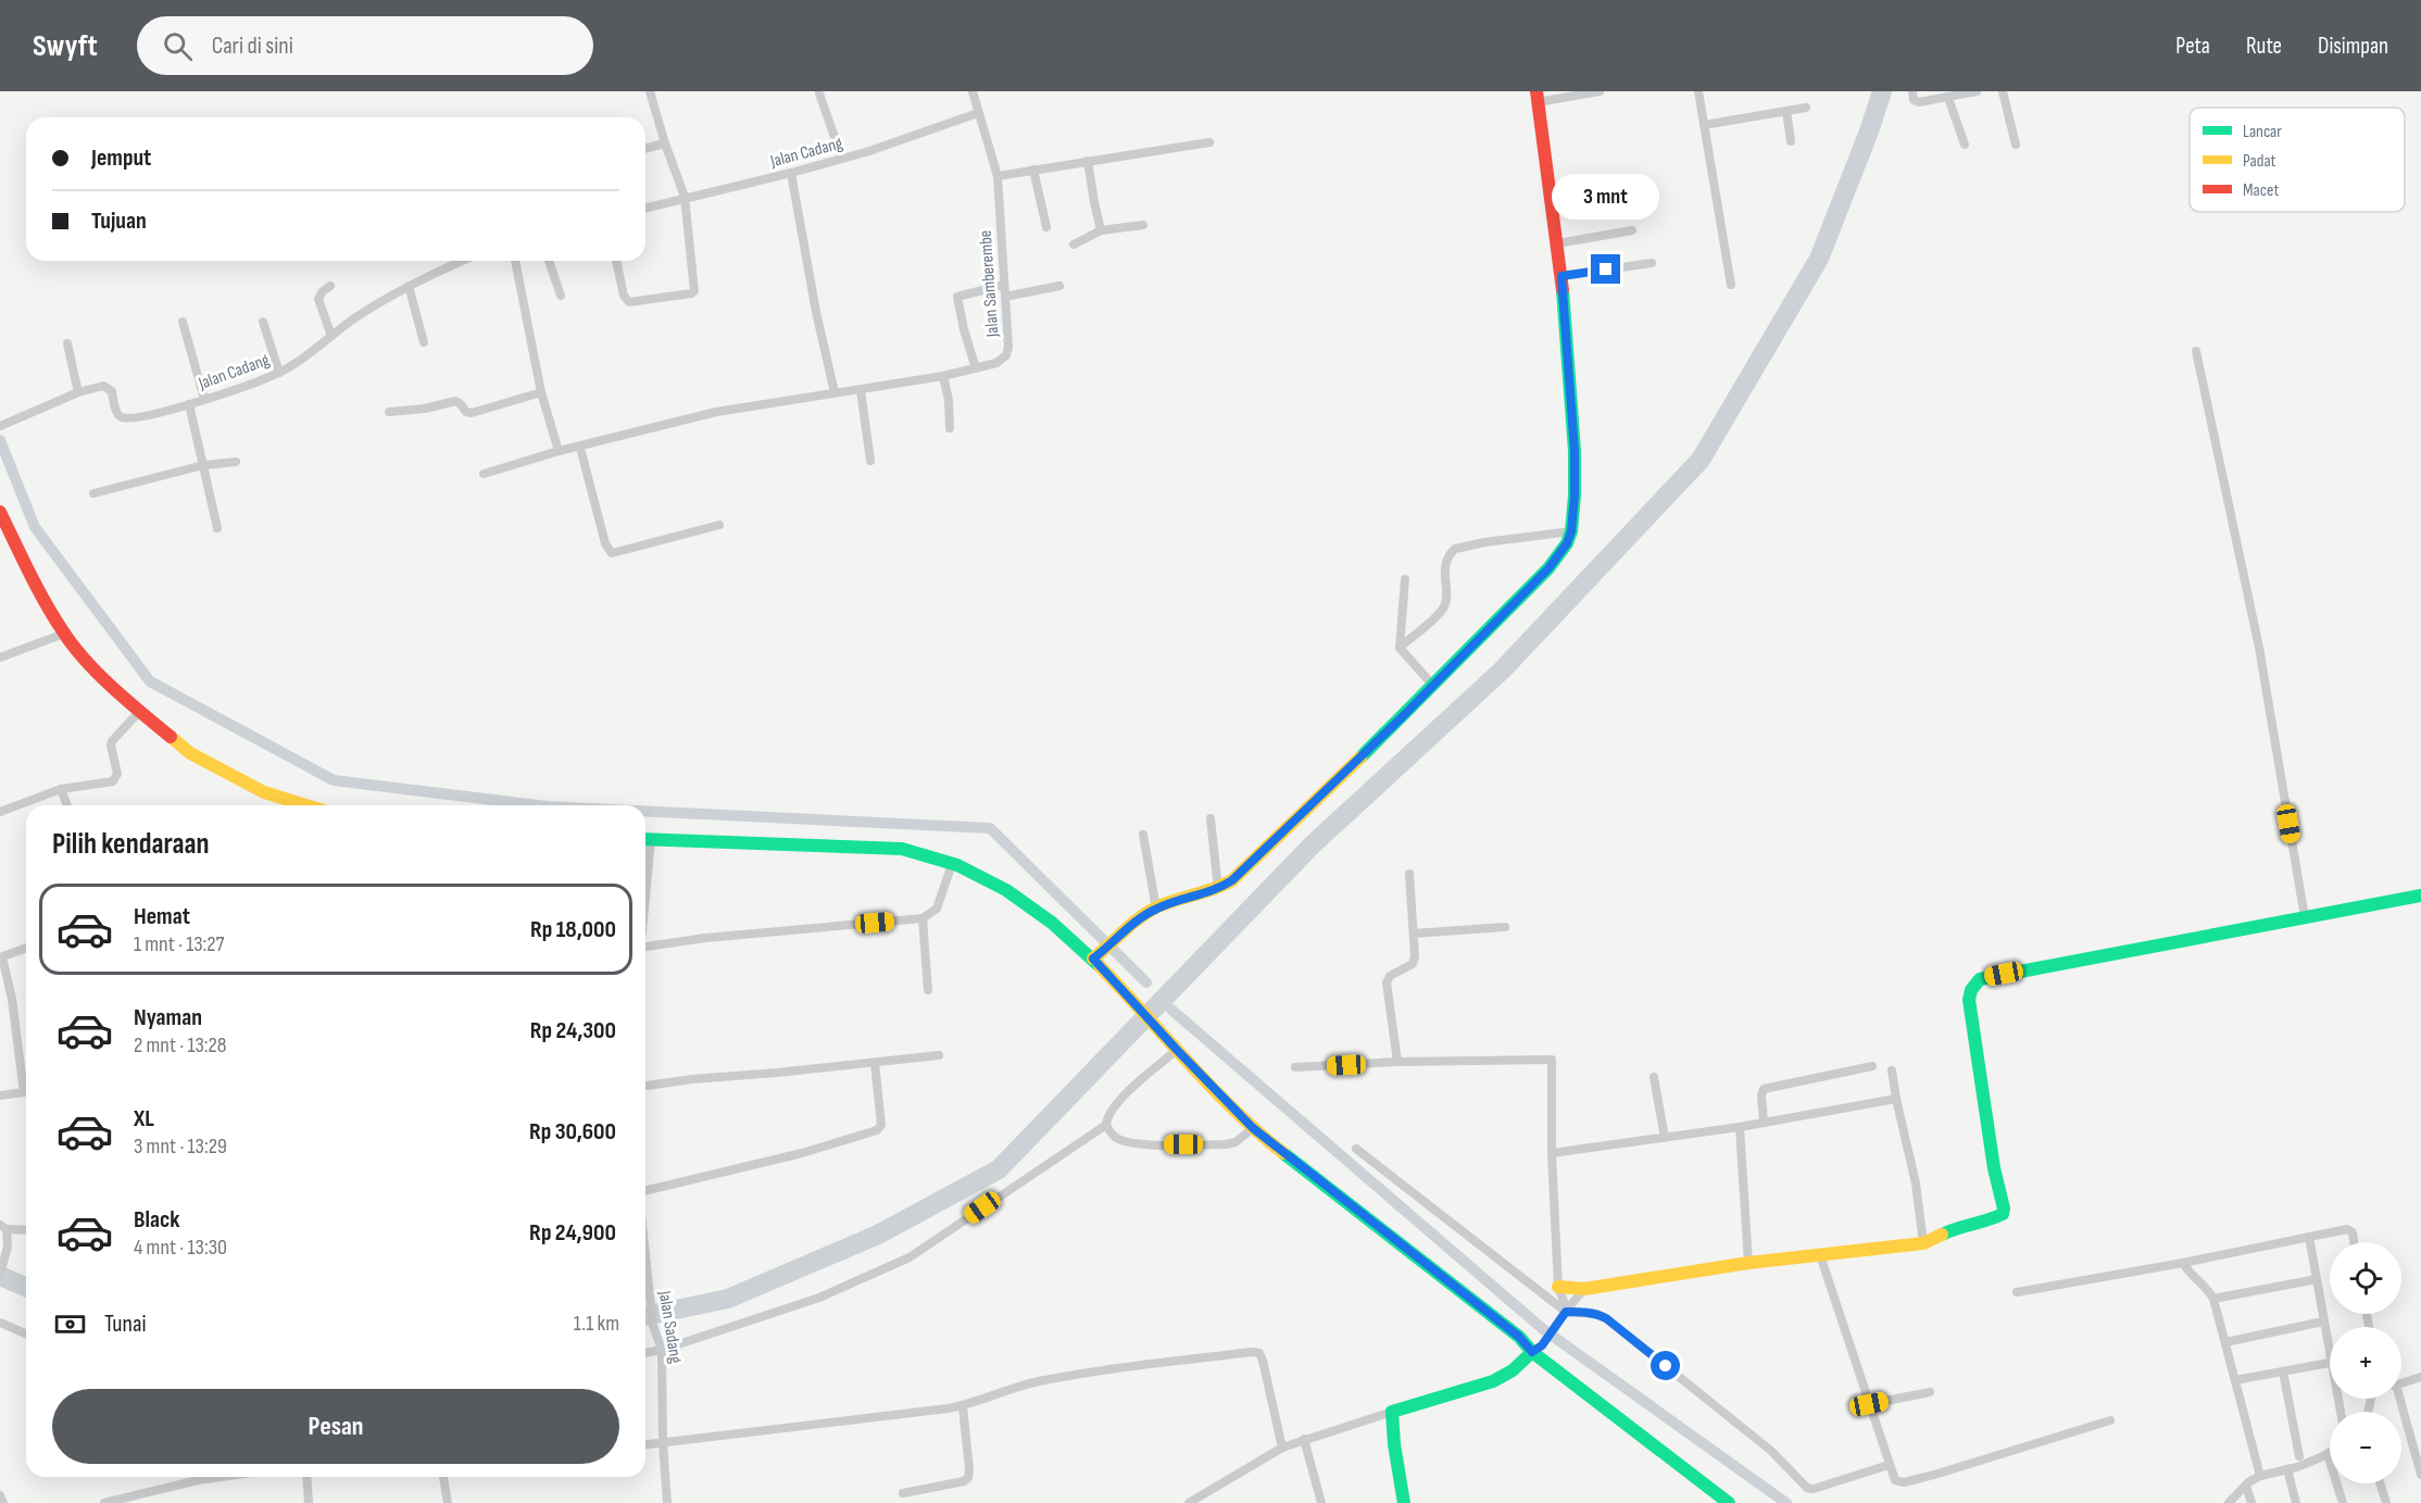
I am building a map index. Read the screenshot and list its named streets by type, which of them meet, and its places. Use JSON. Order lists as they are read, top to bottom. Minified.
{"streets":{"street":["Jalan Cadang","Jalan Samberembe","Jalan Sadang"]},"crossings":[["Jalan Cadang","Jalan Samberembe"]],"legend":["Lancar","Padat","Macet"],"page":{"header":"Swyft","search":"Cari di sini","nav":["Peta","Rute","Disimpan"],"banner":["Jemput","Tujuan"],"bubble":"3 mnt","heading":"Pilih kendaraan","list":[{"name":"Hemat","note":"1 mnt · 13:27","value":"Rp 18,000"},{"name":"Nyaman","note":"2 mnt · 13:28","value":"Rp 24,300"},{"name":"XL","note":"3 mnt · 13:29","value":"Rp 30,600"},{"name":"Black","note":"4 mnt · 13:30","value":"Rp 24,900"}],"map_buttons":["+","−"],"pay":["Tunai","1.1 km"],"buttons":"Pesan"}}
